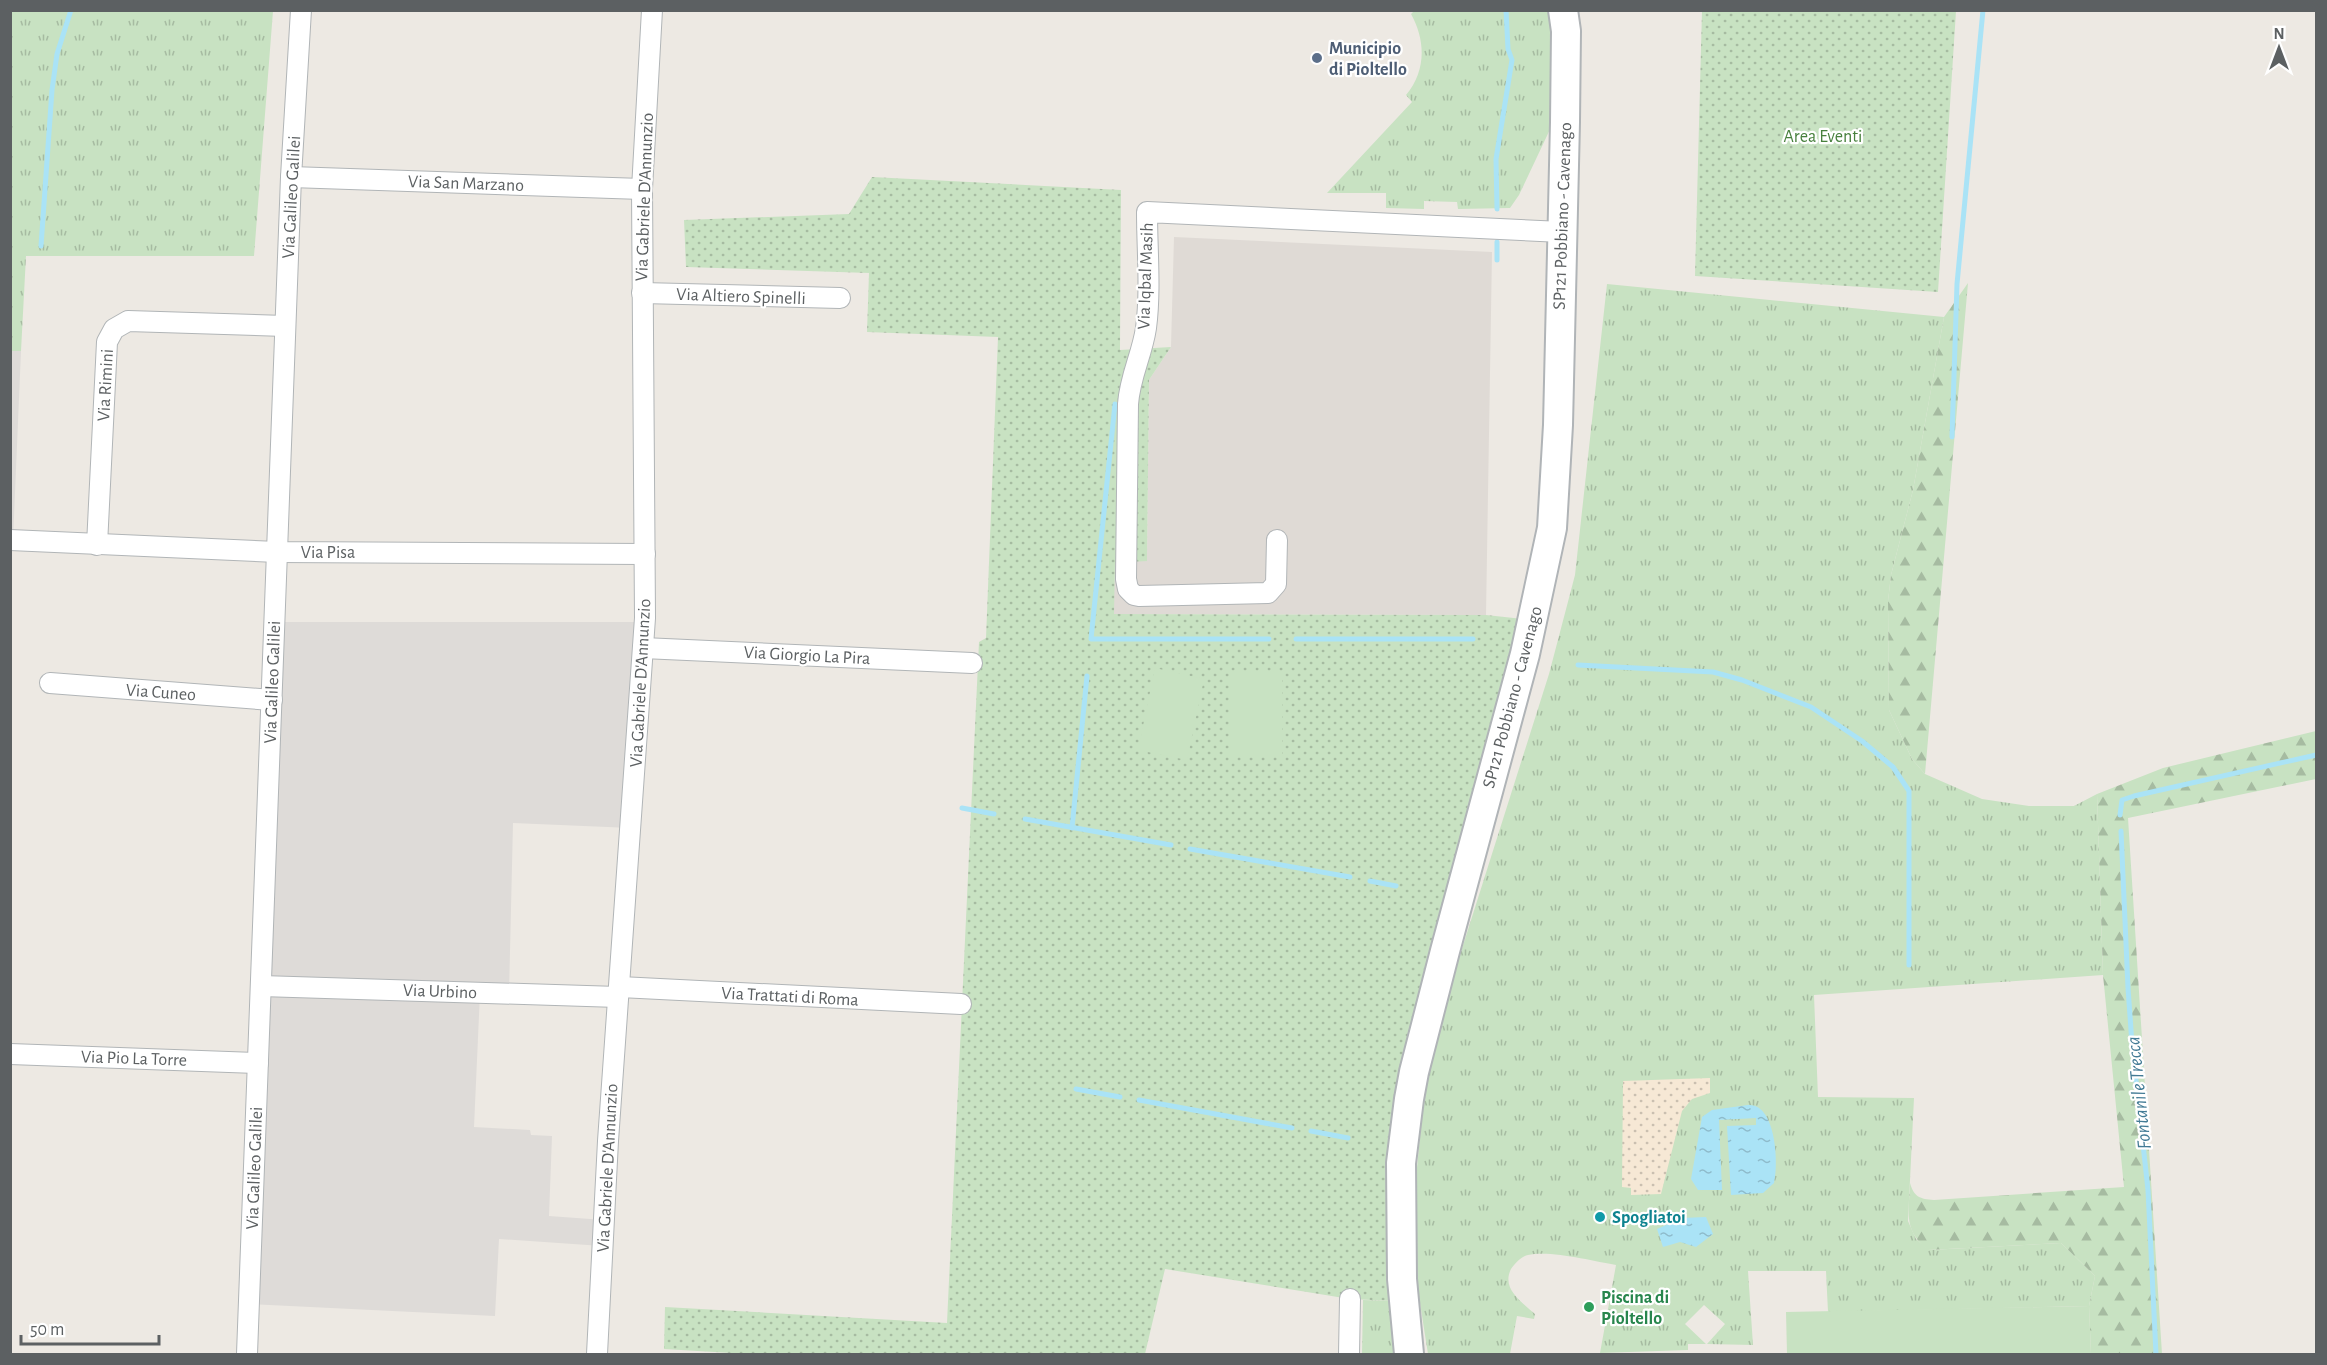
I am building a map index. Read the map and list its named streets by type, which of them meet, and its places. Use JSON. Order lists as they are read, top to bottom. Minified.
{"streets":{"street":["Via San Marzano","Via Galileo Galilei","Via Gabriele D'Annunzio","SP121 Pobbiano - Cavenago","Via Iqbal Masih","Via Altiero Spinelli","Via Rimini","Via Pisa","Via Giorgio La Pira","Via Cuneo","Via Urbino","Via Trattati di Roma","Via Pio La Torre"]},"crossings":[["Via San Marzano","Via Galileo Galilei"],["Via San Marzano","Via Gabriele D'Annunzio"],["Via Galileo Galilei","Via Rimini"],["Via Galileo Galilei","Via Pisa"],["Via Galileo Galilei","Via Cuneo"],["Via Galileo Galilei","Via Urbino"],["Via Galileo Galilei","Via Pio La Torre"],["Via Gabriele D'Annunzio","Via Altiero Spinelli"],["Via Gabriele D'Annunzio","Via Pisa"],["Via Gabriele D'Annunzio","Via Giorgio La Pira"],["Via Gabriele D'Annunzio","Via Urbino"],["Via Gabriele D'Annunzio","Via Trattati di Roma"],["SP121 Pobbiano - Cavenago","Via Iqbal Masih"],["Via Rimini","Via Pisa"],["Via Urbino","Via Trattati di Roma"]],"water":["Fontanile Trecca"],"parks":["Area Eventi"],"places":["Municipio di Pioltello","Spogliatoi","Piscina di Pioltello"],"scale_bar":"50 m","north":"top"}
